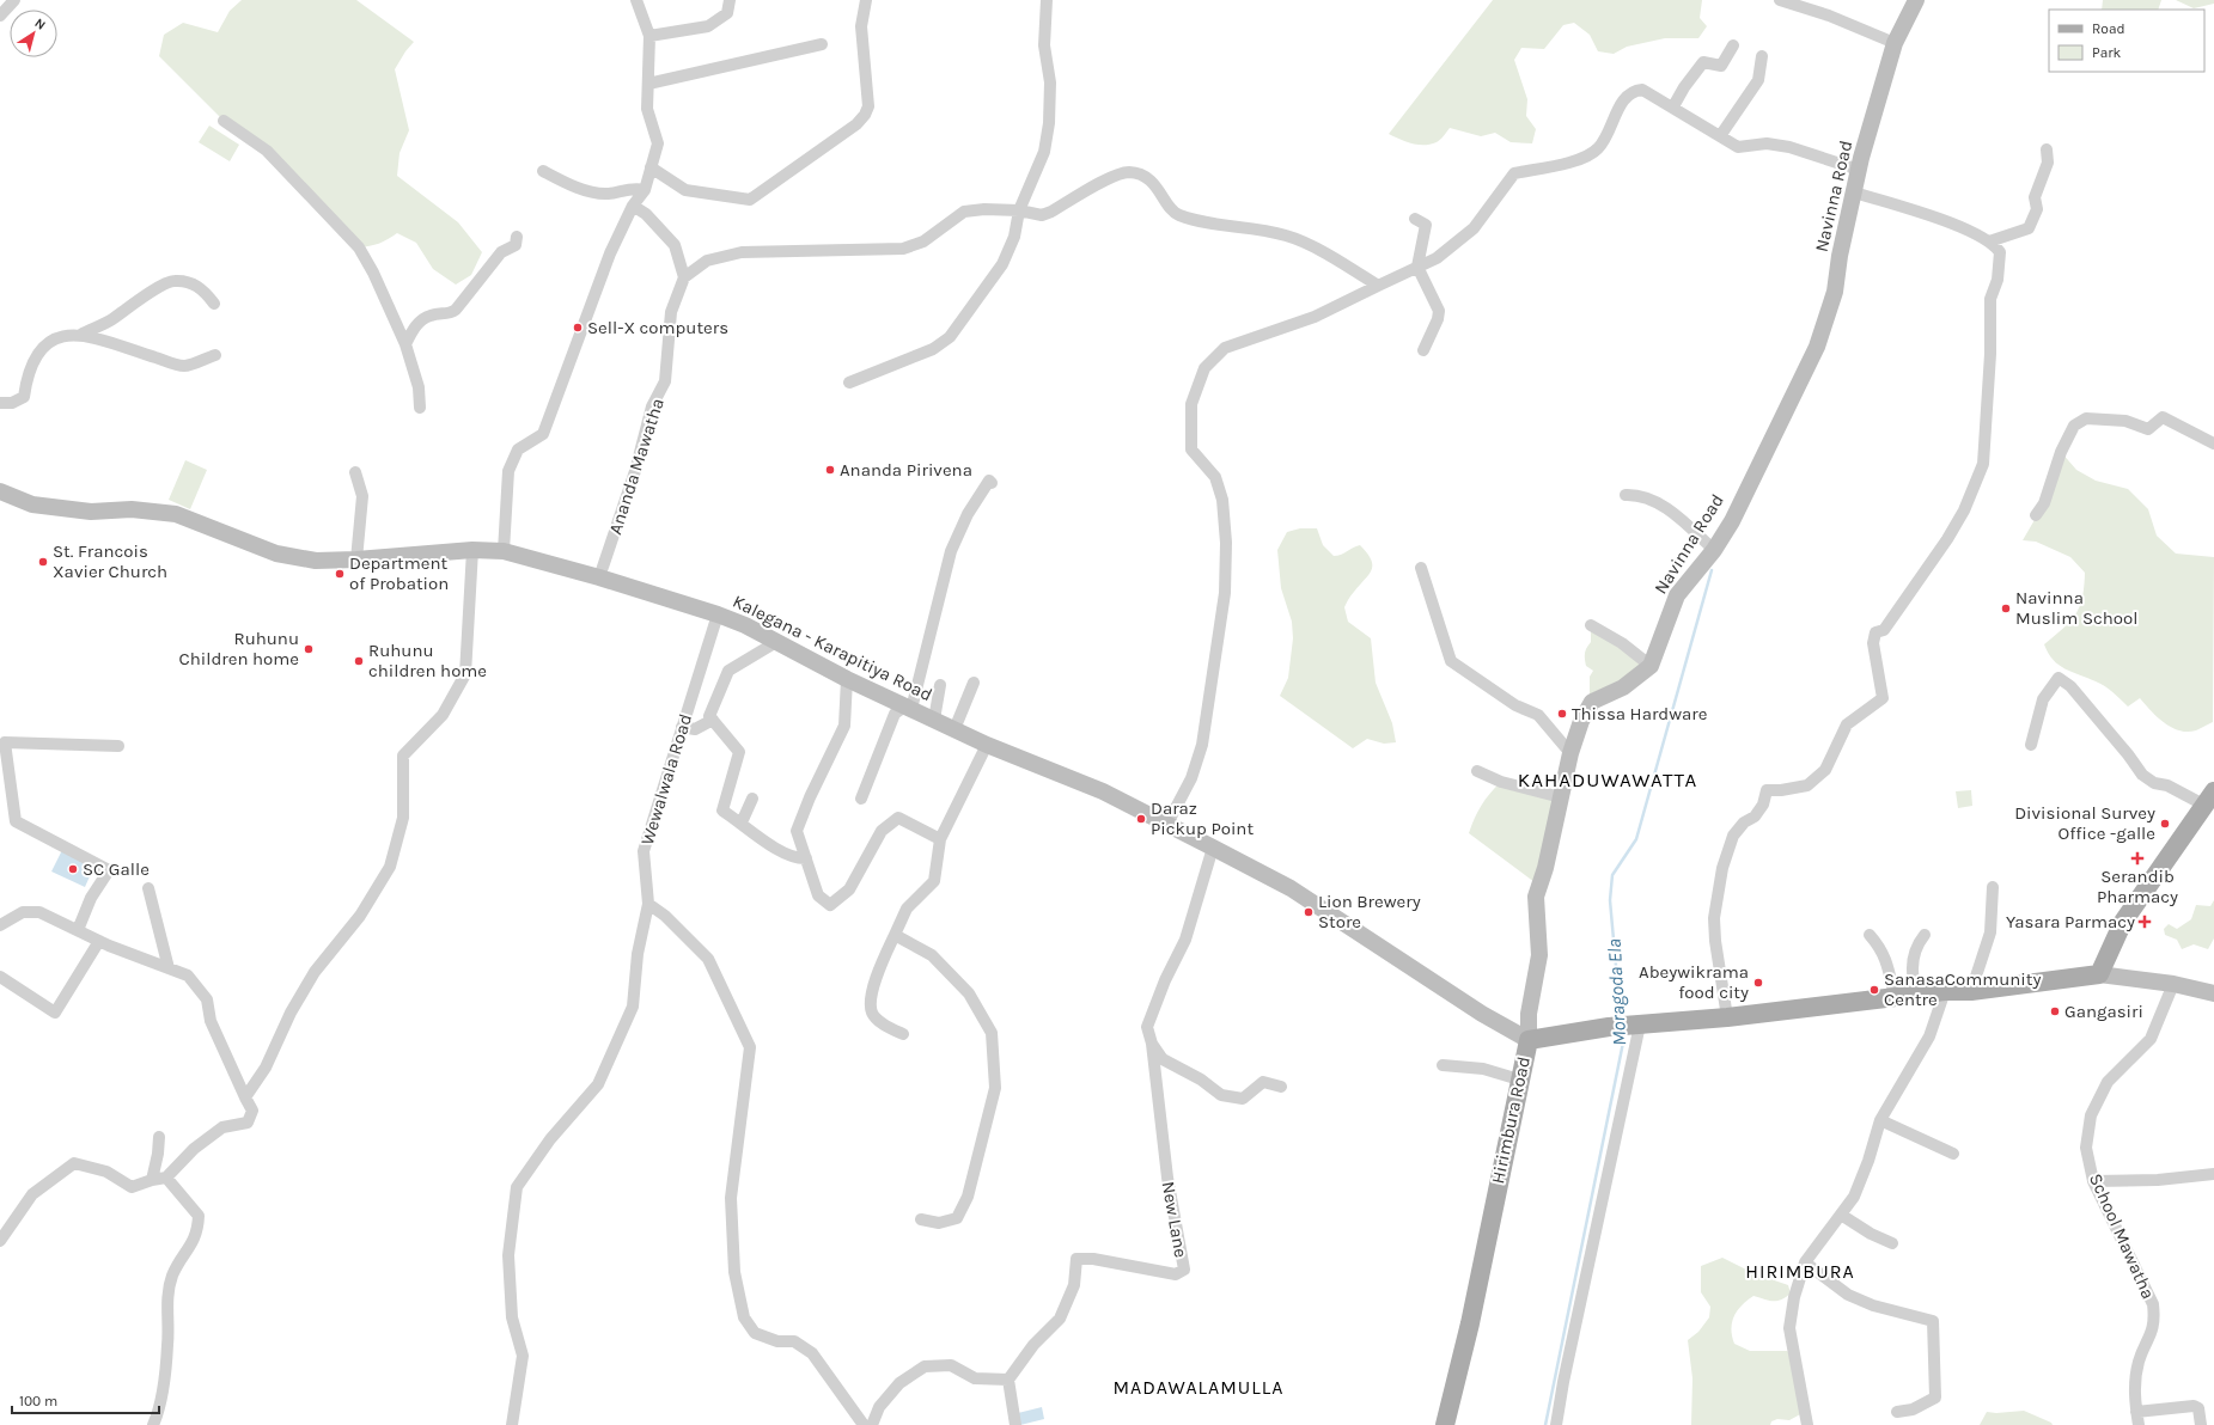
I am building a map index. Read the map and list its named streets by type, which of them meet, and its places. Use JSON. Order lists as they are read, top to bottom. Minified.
{"streets":{"main road":["Navinna Road","Kalegana - Karapitiya Road","Hirimbura Road"],"street":["Ananda Mawatha","Wewalwala Road","New Lane","School Mawatha"]},"crossings":[["Ananda Mawatha","Kalegana - Karapitiya Road"],["Kalegana - Karapitiya Road","Wewalwala Road"],["Kalegana - Karapitiya Road","Hirimbura Road"],["Kalegana - Karapitiya Road","New Lane"]],"districts":["KAHADUWAWATTA","HIRIMBURA","MADAWALAMULLA"],"water":["Moragoda Ela"],"places":{"other":["Sell-X computers","Ananda Pirivena","St. Francois Xavier Church","Department of Probation","Navinna Muslim School","Ruhunu Children home","Ruhunu children home","Thissa Hardware","Daraz Pickup Point","Divisional Survey Office -galle","SC Galle","Lion Brewery Store","Abeywikrama food city","SanasaCommunity Centre","Gangasiri"],"health":["Serandib Pharmacy","Yasara Parmacy"]},"legend":["Road","Park"],"scale_bar":"100 m","north":"top right"}
